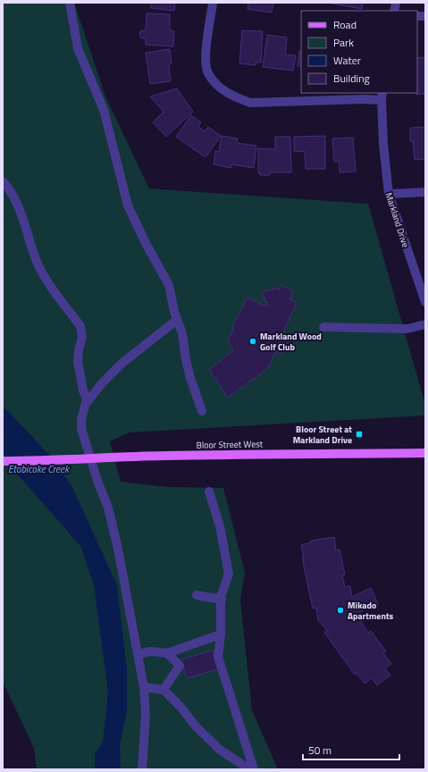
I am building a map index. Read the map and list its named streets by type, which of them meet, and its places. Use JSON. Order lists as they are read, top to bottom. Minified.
{"streets":{"main road":["Bloor Street West"],"street":["Markland Drive"]},"water":["Etobicoke Creek"],"places":{"other":["Markland Wood Golf Club","Mikado Apartments"],"transit":["Bloor Street at Markland Drive"]},"legend":["Road","Park","Water","Building"],"scale_bar":"50 m"}
